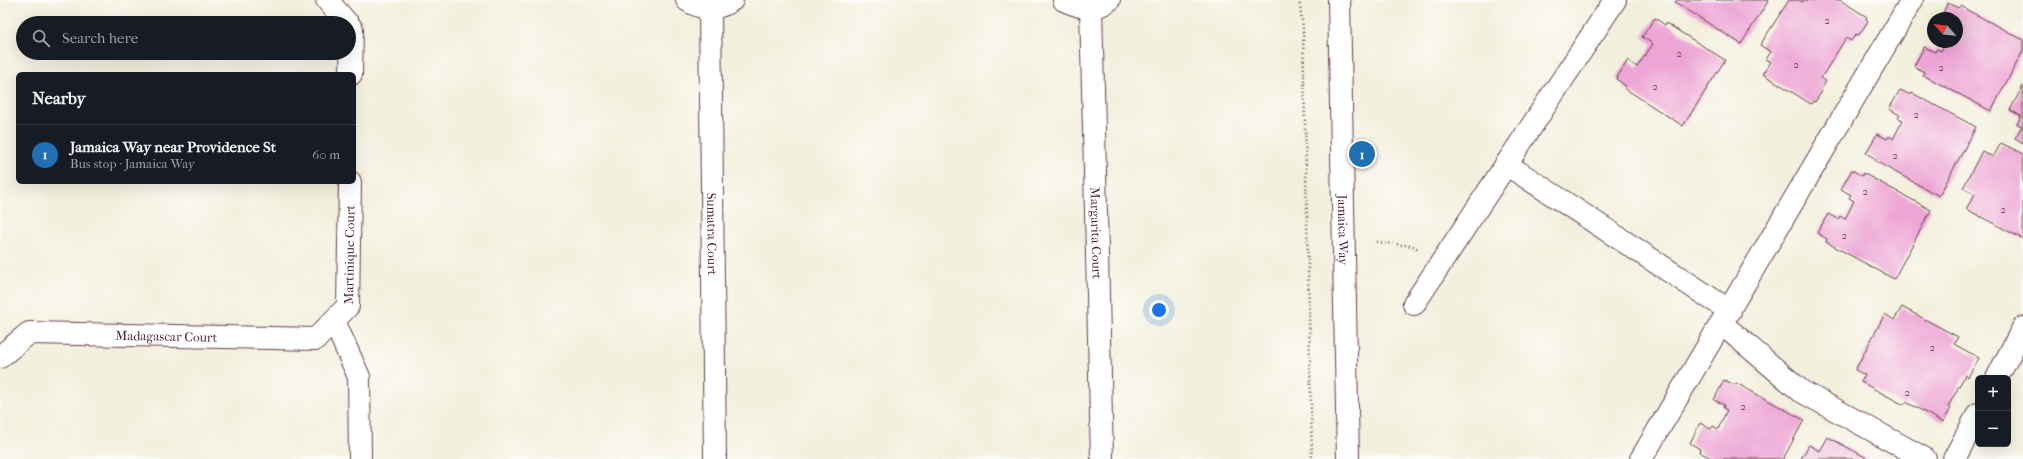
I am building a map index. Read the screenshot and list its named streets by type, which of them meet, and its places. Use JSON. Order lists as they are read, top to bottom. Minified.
{"streets":{"street":["Jamaica Way","Margarita Court","Sumatra Court","Martinique Court","Madagascar Court"]},"crossings":[["Martinique Court","Madagascar Court"]],"house_numbers":["2","2","2","2","2","2","2","2","2","2","2","2","2"],"north":"top left","page":{"search":"Search here","heading":"Nearby","list":[{"mark":"1","name":"Jamaica Way near Providence St","note":"Bus stop · Jamaica Way","value":"60 m"}],"pins":"1","map_buttons":["+","−"]}}
